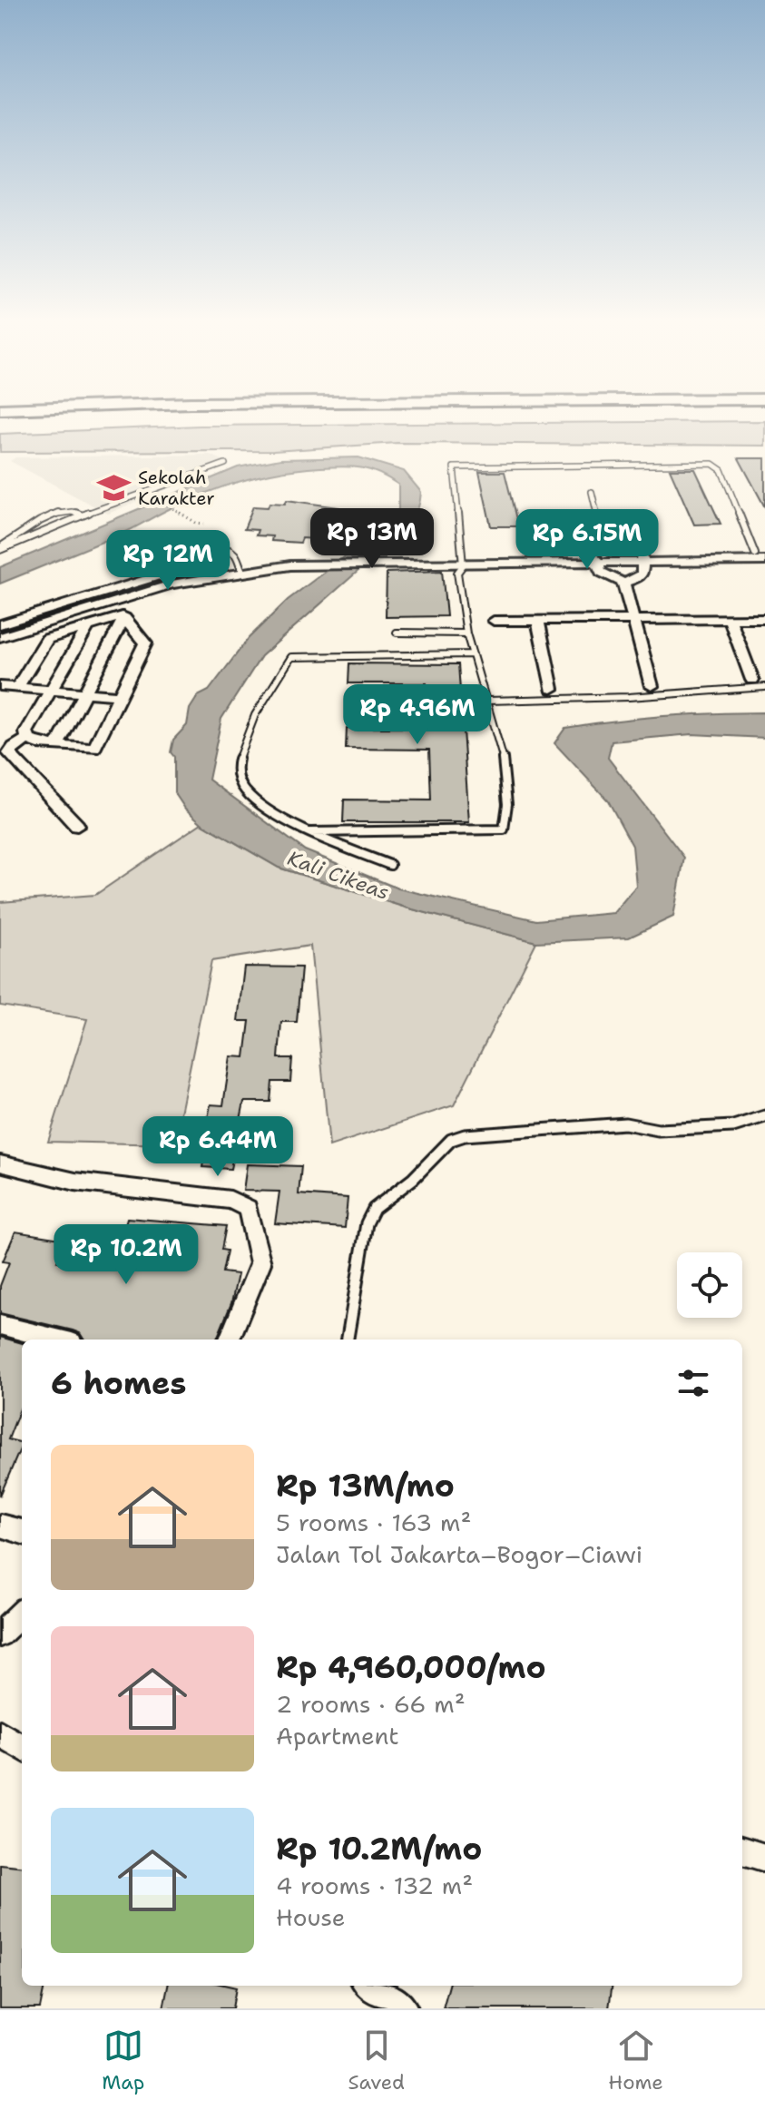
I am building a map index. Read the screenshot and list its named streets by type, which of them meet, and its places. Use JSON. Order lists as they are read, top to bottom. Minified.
{"water":["Kali Cikeas"],"places":{"school or university":["Sekolah Karakter"]},"page":{"price":["Rp 13M","Rp 6.15M","Rp 12M","Rp 4.96M","Rp 6.44M","Rp 10.2M"],"heading":"6 homes","list":[{"name":"Rp 13M/mo","note":"5 rooms · 163 m² · Jalan Tol Jakarta–Bogor–Ciawi"},{"name":"Rp 4,960,000/mo","note":"2 rooms · 66 m² · Apartment"},{"name":"Rp 10.2M/mo","note":"4 rooms · 132 m² · House"}],"tabs":["Map","Saved","Home"]}}
